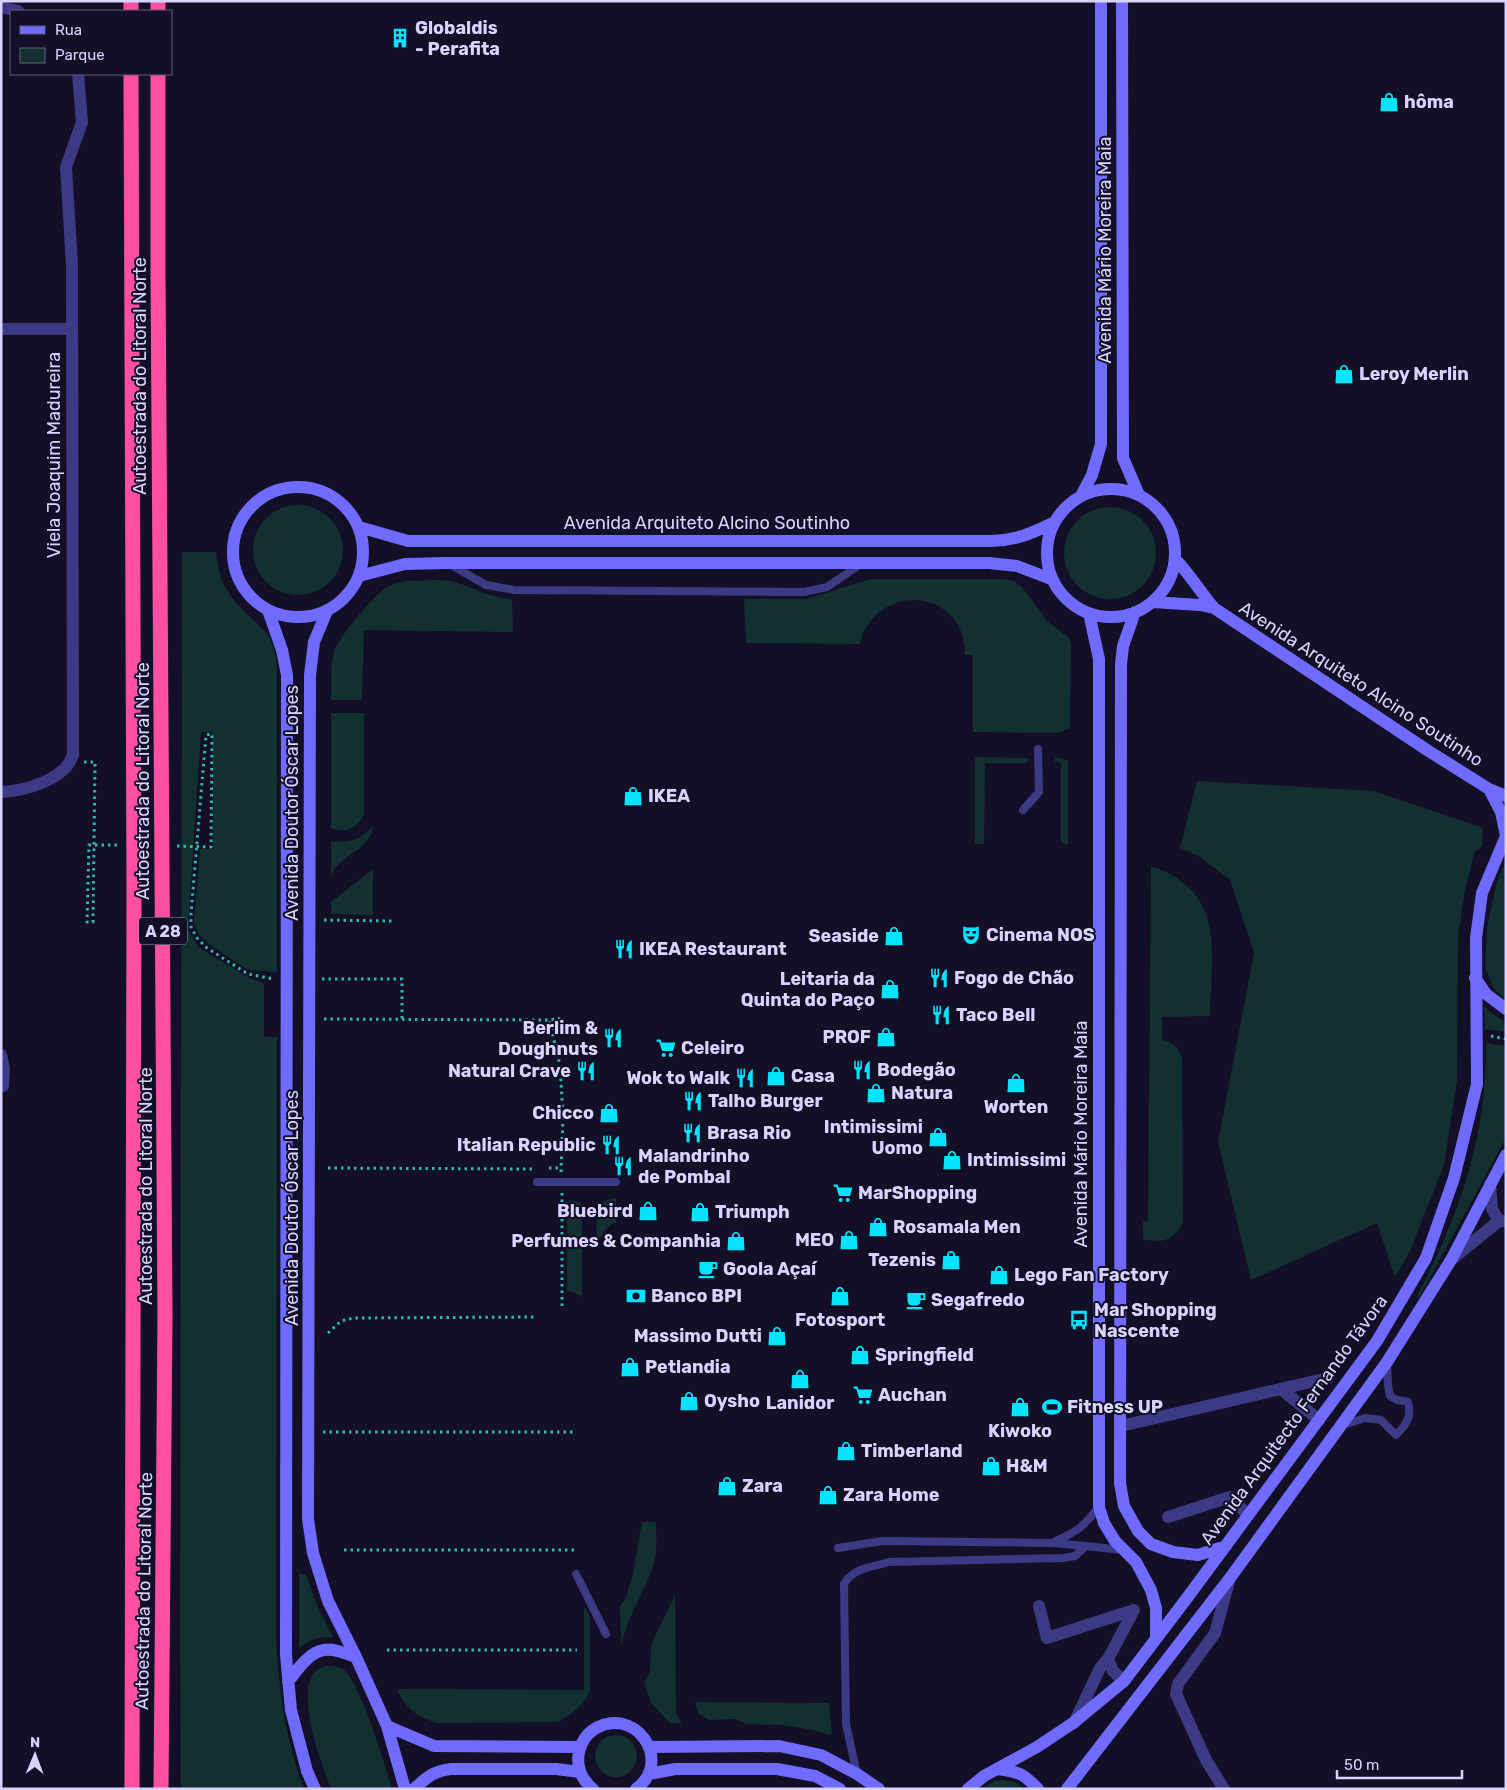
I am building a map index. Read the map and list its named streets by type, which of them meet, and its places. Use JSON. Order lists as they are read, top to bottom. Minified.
{"streets":{"highway":["Autoestrada do Litoral Norte","A 28"],"main road":["Avenida Mário Moreira Maia","Avenida Arquiteto Alcino Soutinho","Avenida Doutor Óscar Lopes","Avenida Arquitecto Fernando Távora"],"street":["Viela Joaquim Madureira"]},"crossings":[["Avenida Mário Moreira Maia","Avenida Arquiteto Alcino Soutinho"],["Avenida Mário Moreira Maia","Avenida Arquitecto Fernando Távora"],["Avenida Arquiteto Alcino Soutinho","Avenida Doutor Óscar Lopes"],["Avenida Arquiteto Alcino Soutinho","Avenida Arquitecto Fernando Távora"]],"places":{"building":["Globaldis - Perafita"],"shop":["hôma","Leroy Merlin","IKEA","Seaside","Leitaria da Quinta do Paço","PROF","Casa","Worten","Natura","Chicco","Intimissimi Uomo","Intimissimi","Bluebird","Triumph","Rosamala Men","MEO","Perfumes & Companhia","Tezenis","Lego Fan Factory","Fotosport","Massimo Dutti","Springfield","Petlandia","Lanidor","Oysho","Kiwoko","Timberland","H&M","Zara","Zara Home"],"theatre":["Cinema NOS"],"restaurant":["IKEA Restaurant","Fogo de Chão","Taco Bell","Berlim & Doughnuts","Bodegão","Natural Crave","Wok to Walk","Talho Burger","Brasa Rio","Italian Republic","Malandrinho de Pombal"],"supermarket":["Celeiro","MarShopping","Auchan"],"cafe":["Goola Açaí","Segafredo"],"bank":["Banco BPI"],"bus stop":["Mar Shopping Nascente"],"sports":["Fitness UP"]},"legend":["Rua","Parque"],"scale_bar":"50 m","north":"top"}
